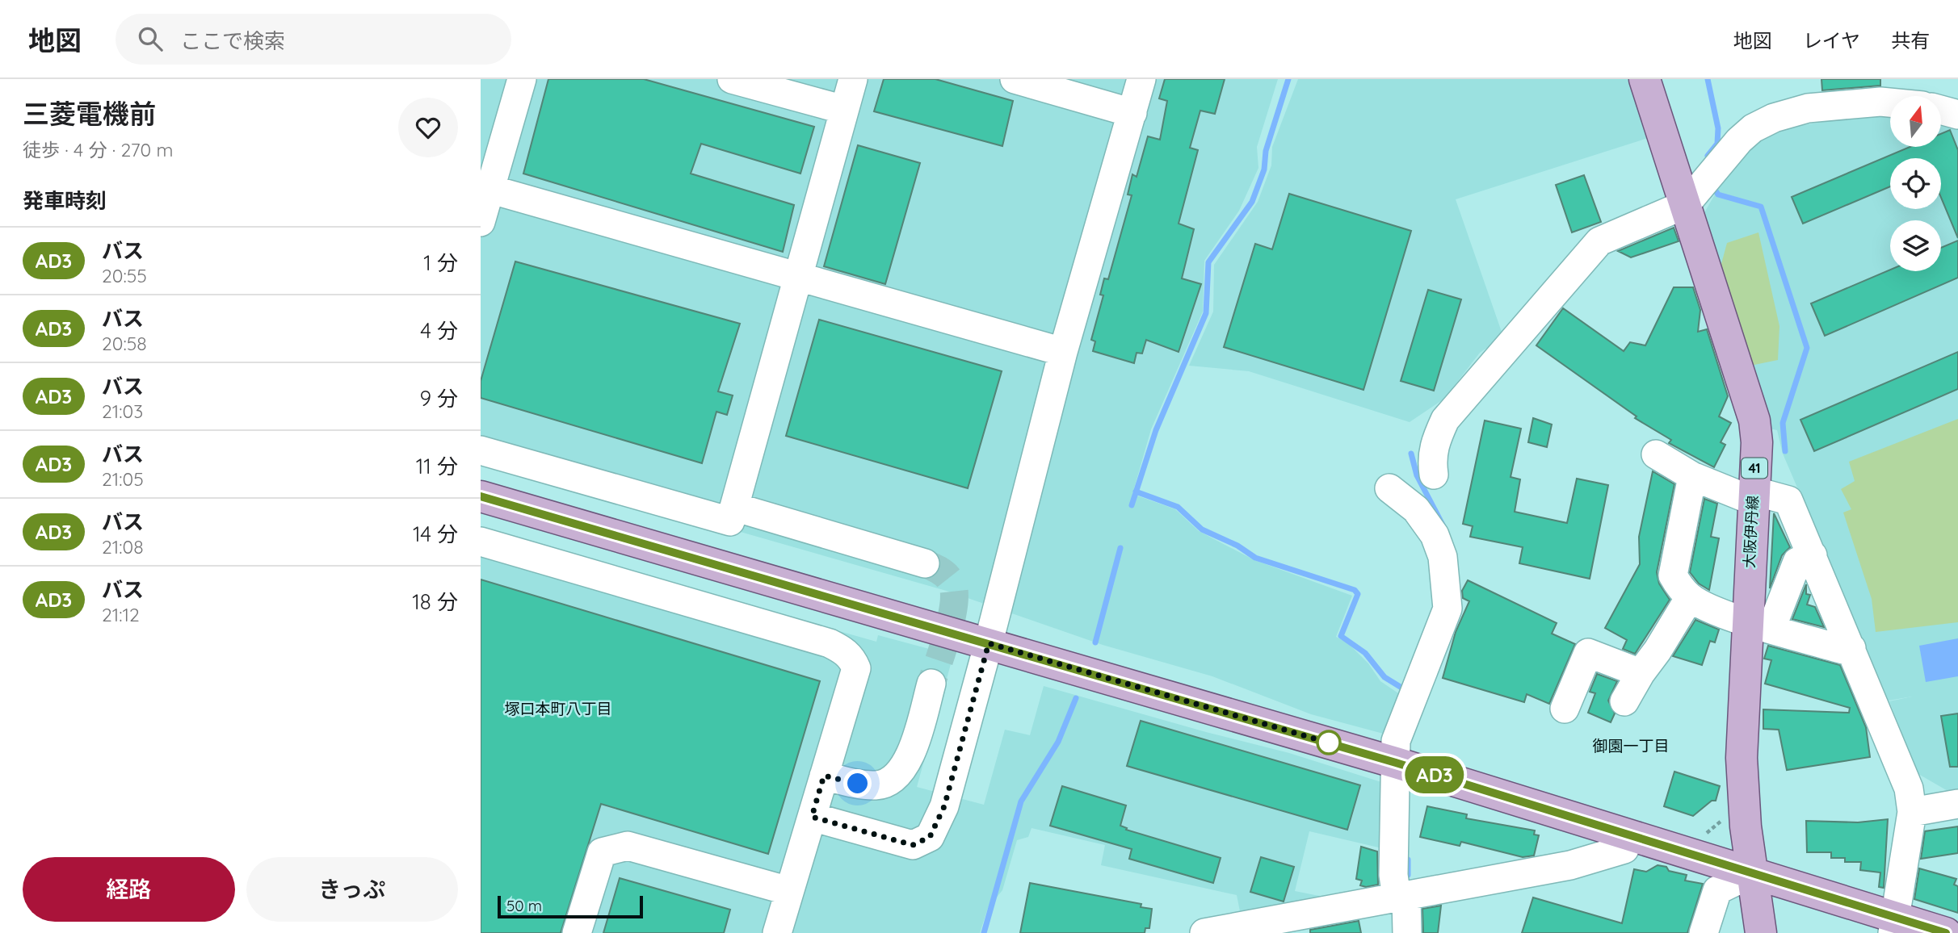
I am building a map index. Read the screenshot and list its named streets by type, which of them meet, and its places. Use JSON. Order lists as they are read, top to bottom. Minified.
{"streets":{"main road":["41","大阪伊丹線"]},"districts":["塚口本町八丁目","御園一丁目"],"lines":["bus line AD3"],"scale_bar":"50 m","north":"top","page":{"header":"地図","search":"ここで検索","nav":["地図","レイヤ","共有"],"heading":[["三菱電機前","徒歩 · 4 分 · 270 m"],"発車時刻"],"on_map":"AD3","list":[{"mark":"AD3","name":"バス","note":"20:55","value":"1 分"},{"mark":"AD3","name":"バス","note":"20:58","value":"4 分"},{"mark":"AD3","name":"バス","note":"21:03","value":"9 分"},{"mark":"AD3","name":"バス","note":"21:05","value":"11 分"},{"mark":"AD3","name":"バス","note":"21:08","value":"14 分"},{"mark":"AD3","name":"バス","note":"21:12","value":"18 分"}],"buttons":["経路","きっぷ"],"scale":"50 m"}}
